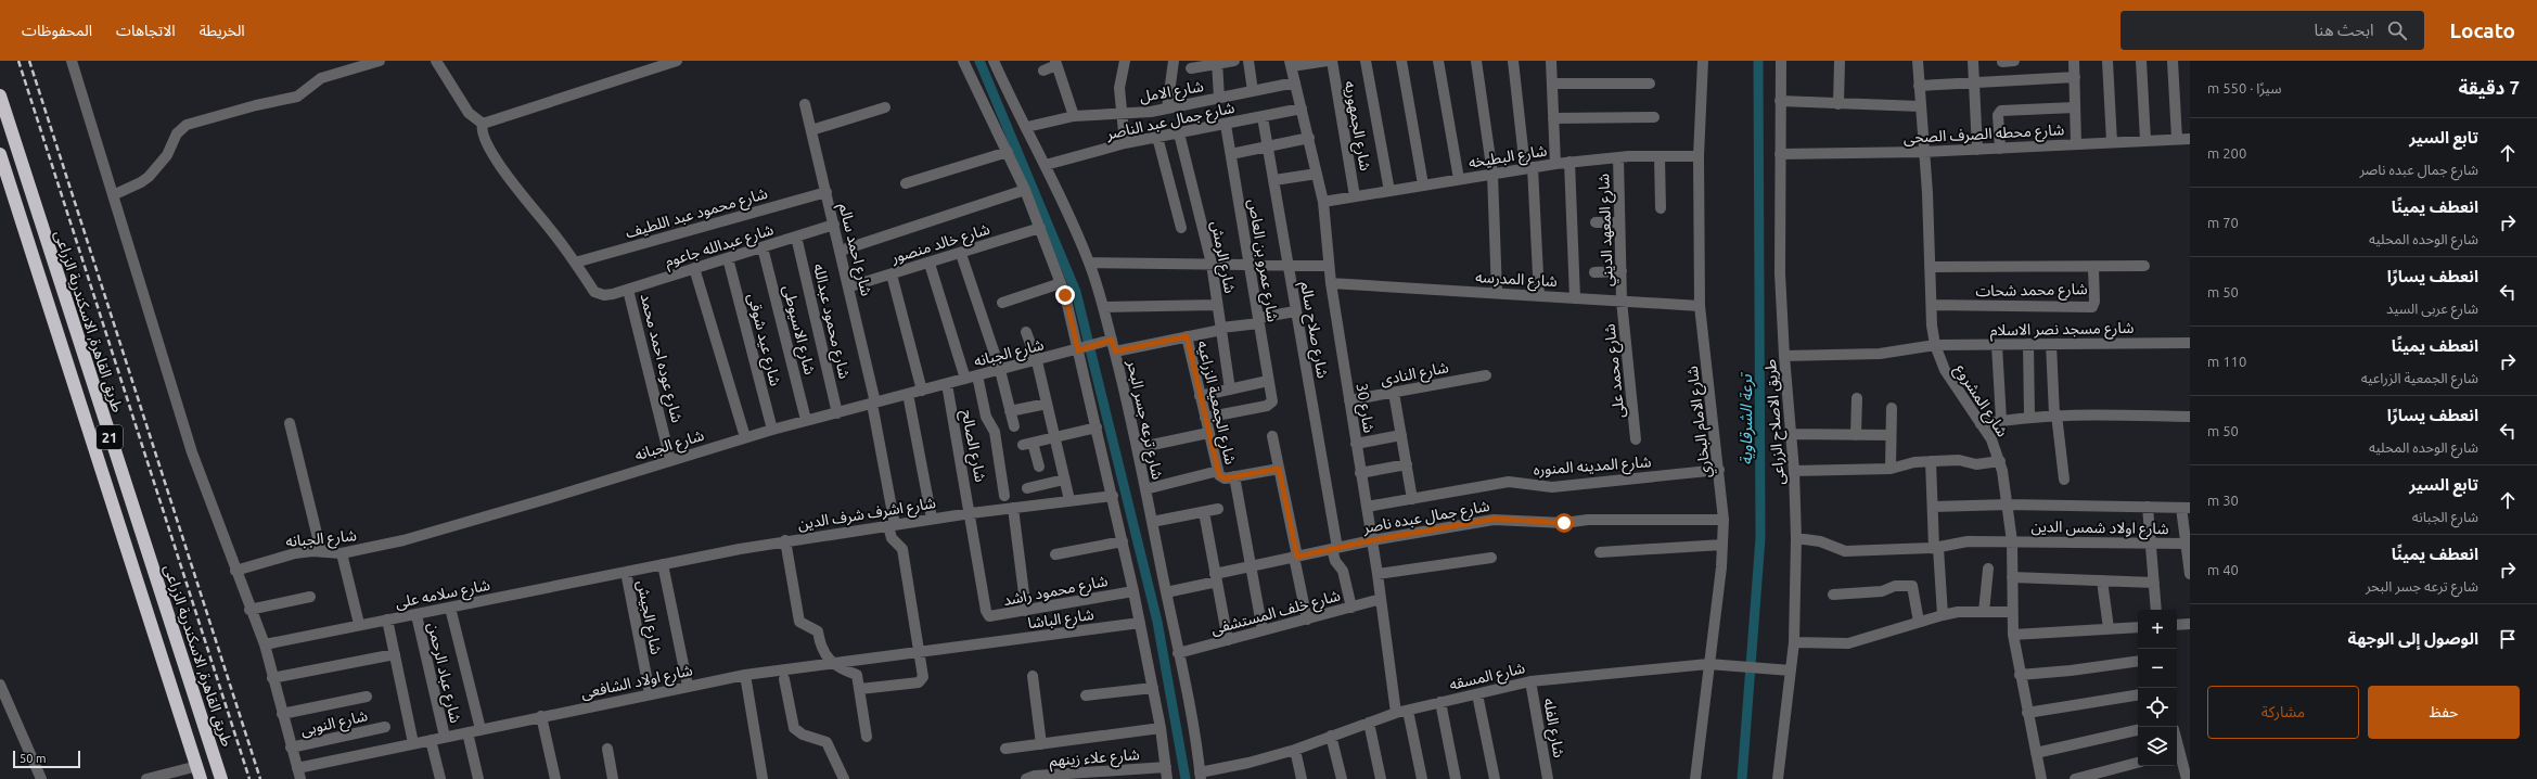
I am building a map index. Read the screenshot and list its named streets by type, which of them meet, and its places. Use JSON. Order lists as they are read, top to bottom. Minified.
{"streets":{"highway":["طريق القاهرة, الاسكندرية الزراعى","21"],"street":["شارع الامل","شارع جمال عبد الناصر","شارع الجمهوريه","شارع محطه الصرف الصحى","شارع البطيخه","شارع محمود عبد اللطيف","شارع المعهد الديني","شارع خالد منصور","شارع عبدالله جاعوم","شارع احمد سالم","شارع الرمش","شارع عمرو بن العاص","شارع المدرسه","شارع محمد شحات","شارع محمود عبدالله","شارع مسجد نصر الاسلام","شارع الاسيوطى","شارع صلاح سالم","شارع عيد شوقى","شارع الجبانه","شارع عوده احمد محمد","شارع محمد على","شارع النادى","شارع المشروع","شارع الجمعية الزراعيه","شارع 30","شارع ترعه جسر البحر","شارع الامام البخاري","طريق الاصلاح الزراعى","شارع الصالح","شارع المدينه المنوره","شارع اشرف شرف الدين","شارع جمال عبده ناصر","شارع اولاد شمس الدين","شارع محمود راشد","شارع سلامه على","شارع خلف المستشفى","شارع الجيش","شارع الباشا","شارع عباد الرحمن","شارع المسقه","شارع اولاد الشافعى","شارع النوبى","شارع الفله","شارع علاء زينهم"]},"crossings":[["شارع الامل","شارع ترعه جسر البحر"],["شارع جمال عبد الناصر","شارع الرمش"],["شارع جمال عبد الناصر","شارع عمرو بن العاص"],["شارع جمال عبد الناصر","شارع صلاح سالم"],["شارع جمال عبد الناصر","شارع 30"],["شارع جمال عبد الناصر","شارع ترعه جسر البحر"],["شارع الجمهوريه","شارع البطيخه"],["شارع محطه الصرف الصحى","شارع المشروع"],["شارع محطه الصرف الصحى","طريق الاصلاح الزراعى"],["شارع البطيخه","شارع المعهد الديني"],["شارع البطيخه","شارع 30"],["شارع البطيخه","شارع الامام البخاري"],["شارع محمود عبد اللطيف","شارع عبدالله جاعوم"],["شارع محمود عبد اللطيف","شارع احمد سالم"],["شارع المعهد الديني","شارع المدرسه"],["شارع المعهد الديني","شارع محمد على"],["شارع خالد منصور","شارع احمد سالم"],["شارع عبدالله جاعوم","شارع احمد سالم"],["شارع عبدالله جاعوم","شارع محمود عبدالله"],["شارع عبدالله جاعوم","شارع الاسيوطى"],["شارع عبدالله جاعوم","شارع عيد شوقى"],["شارع عبدالله جاعوم","شارع عوده احمد محمد"],["شارع احمد سالم","شارع الجبانه"],["شارع احمد سالم","شارع اشرف شرف الدين"],["شارع احمد سالم","شارع اولاد الشافعى"],["شارع عمرو بن العاص","شارع الجمعية الزراعيه"],["شارع المدرسه","شارع محمد على"],["شارع المدرسه","شارع 30"],["شارع المدرسه","شارع الامام البخاري"],["شارع محمد شحات","شارع المشروع"],["شارع محمود عبدالله","شارع الجبانه"],["شارع مسجد نصر الاسلام","شارع المشروع"],["شارع مسجد نصر الاسلام","طريق الاصلاح الزراعى"],["شارع الاسيوطى","شارع الجبانه"],["شارع صلاح سالم","شارع جمال عبده ناصر"],["شارع صلاح سالم","شارع خلف المستشفى"],["شارع عيد شوقى","شارع الجبانه"],["شارع الجبانه","شارع عوده احمد محمد"],["شارع الجبانه","شارع ترعه جسر البحر"],["شارع الجبانه","شارع الصالح"],["شارع النادى","شارع 30"],["شارع المشروع","شارع اولاد شمس الدين"],["شارع 30","شارع المدينه المنوره"],["شارع 30","شارع جمال عبده ناصر"],["شارع 30","شارع خلف المستشفى"],["شارع 30","شارع المسقه"],["شارع ترعه جسر البحر","شارع جمال عبده ناصر"],["شارع ترعه جسر البحر","شارع خلف المستشفى"],["شارع ترعه جسر البحر","شارع المسقه"],["شارع الامام البخاري","شارع المدينه المنوره"],["شارع الامام البخاري","شارع جمال عبده ناصر"],["شارع الامام البخاري","شارع المسقه"],["طريق الاصلاح الزراعى","شارع اولاد شمس الدين"],["طريق الاصلاح الزراعى","شارع المسقه"],["شارع الصالح","شارع اشرف شرف الدين"],["شارع الصالح","شارع محمود راشد"],["شارع اشرف شرف الدين","شارع سلامه على"],["شارع اشرف شرف الدين","شارع الجيش"],["شارع سلامه على","شارع الجيش"],["شارع سلامه على","شارع عباد الرحمن"],["شارع الجيش","شارع اولاد الشافعى"],["شارع الباشا","شارع اولاد الشافعى"],["شارع عباد الرحمن","شارع اولاد الشافعى"],["شارع المسقه","شارع الفله"]],"water":["ترعة الشرقاوية"],"scale_bar":"50 m","page":{"header":"Locato","search":"ابحث هنا","nav":["الخريطة","الاتجاهات","المحفوظات"],"heading":["7 دقيقة","سيرًا · 550 m"],"list":[["تابع السير","شارع جمال عبده ناصر","200 m"],["انعطف يمينًا","شارع الوحده المحليه","70 m"],["انعطف يسارًا","شارع عربى السيد","50 m"],["انعطف يمينًا","شارع الجمعية الزراعيه","110 m"],["انعطف يسارًا","شارع الوحده المحليه","50 m"],["تابع السير","شارع الجبانه","30 m"],["انعطف يمينًا","شارع ترعه جسر البحر","40 m"],"الوصول إلى الوجهة"],"map_buttons":["+","−"],"buttons":["حفظ","مشاركة"],"scale":"50 m"}}
